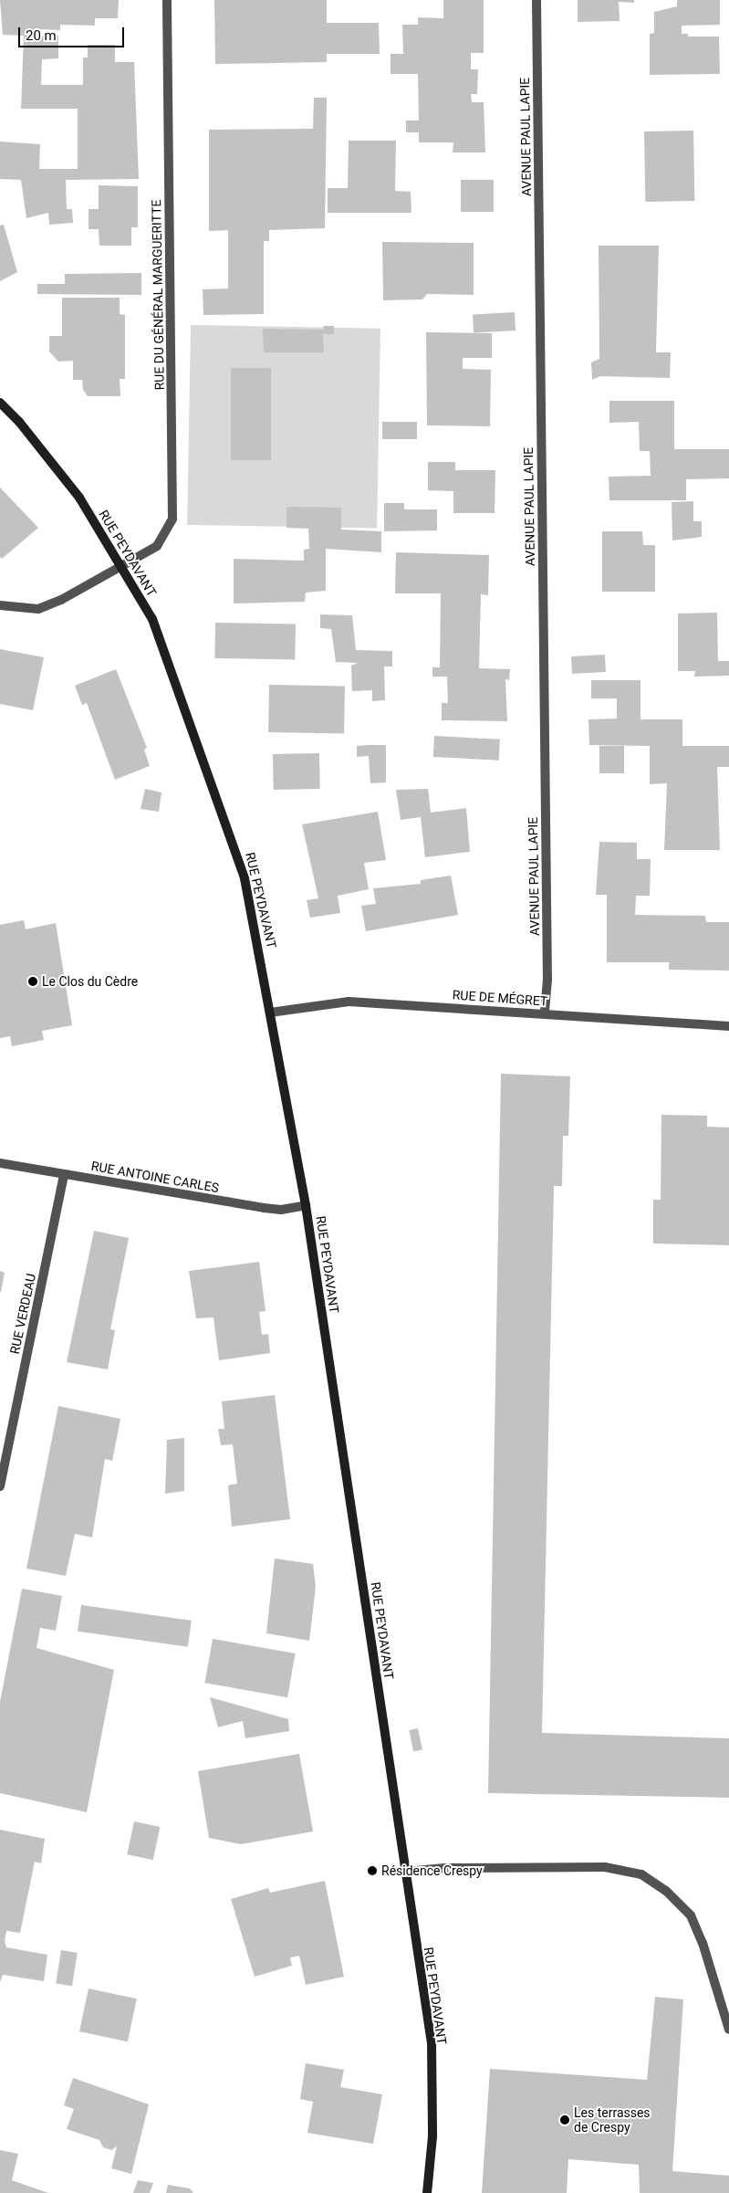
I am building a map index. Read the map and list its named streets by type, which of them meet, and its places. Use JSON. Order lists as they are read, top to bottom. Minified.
{"streets":{"street":["AVENUE PAUL LAPIE","RUE DU GÉNÉRAL MARGUERITTE","RUE PEYDAVANT","RUE DE MÉGRET","RUE ANTOINE CARLES","RUE VERDEAU"]},"crossings":[["AVENUE PAUL LAPIE","RUE DE MÉGRET"],["RUE DU GÉNÉRAL MARGUERITTE","RUE PEYDAVANT"],["RUE PEYDAVANT","RUE DE MÉGRET"],["RUE PEYDAVANT","RUE ANTOINE CARLES"],["RUE ANTOINE CARLES","RUE VERDEAU"]],"places":["Le Clos du Cèdre","Résidence Crespy","Les terrasses de Crespy"],"scale_bar":"20 m"}
